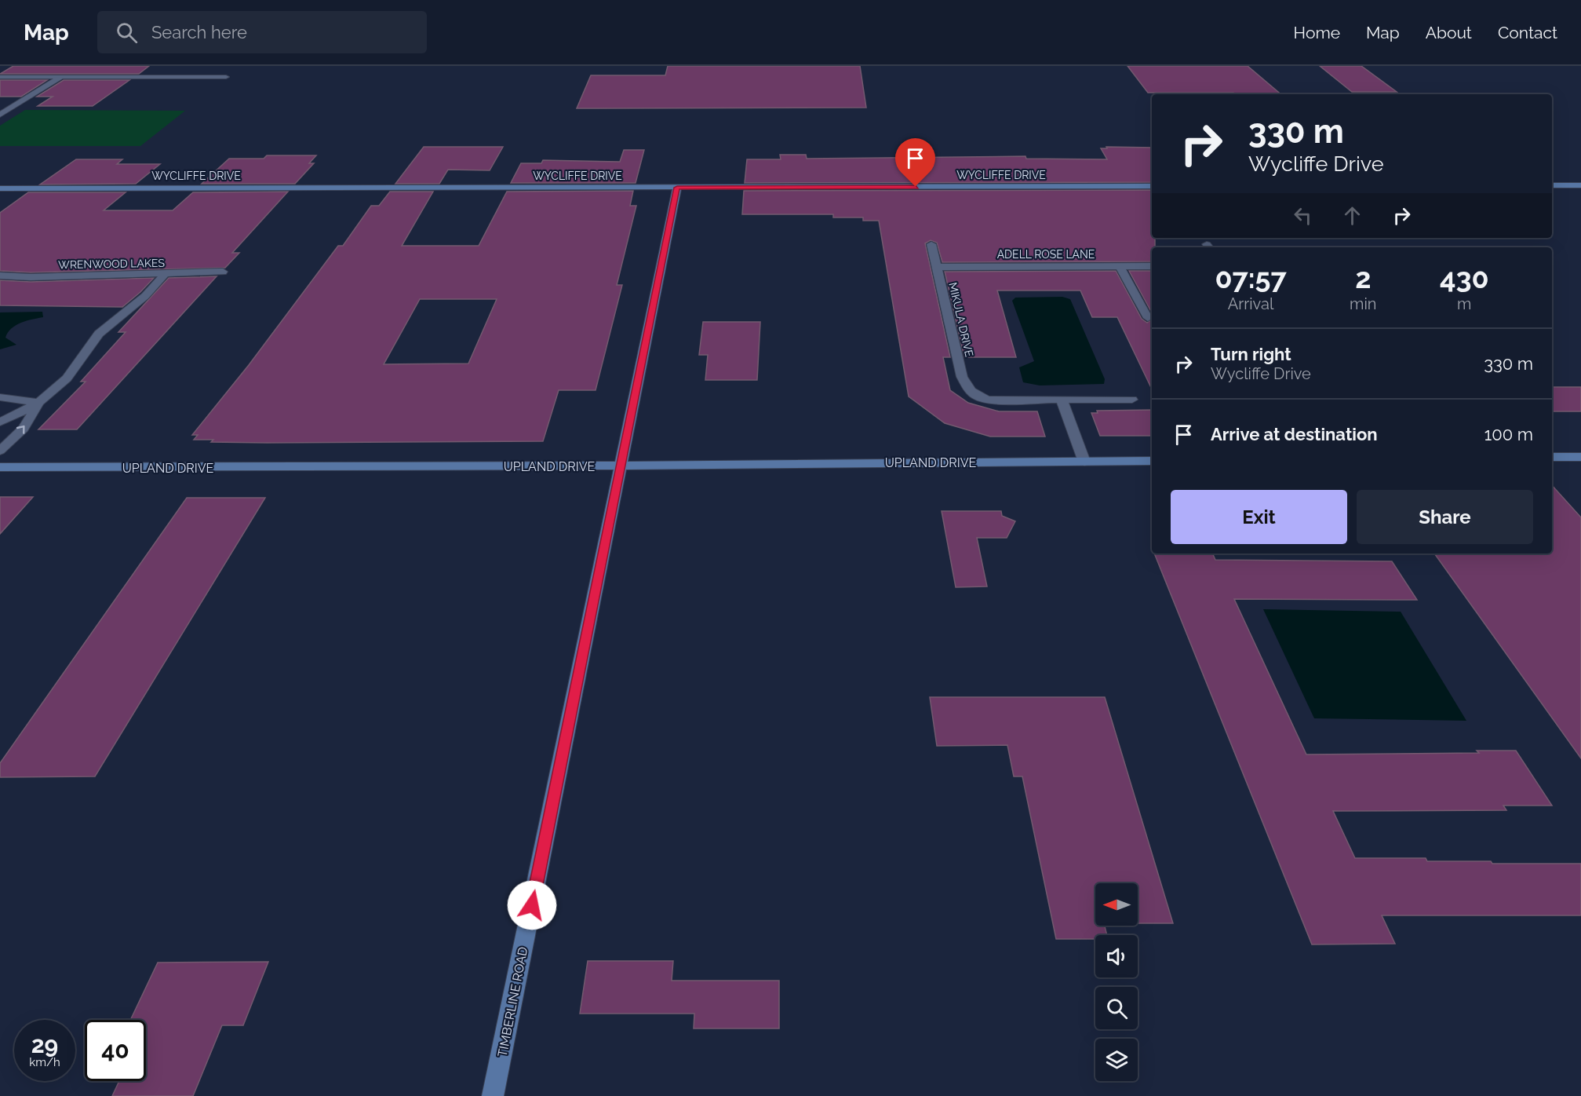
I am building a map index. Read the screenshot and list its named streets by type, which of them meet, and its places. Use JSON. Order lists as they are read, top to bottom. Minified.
{"streets":{"street":["WYCLIFFE DRIVE","ADELL ROSE LANE","WRENWOOD LAKES","MIKULA DRIVE","UPLAND DRIVE","TIMBERLINE ROAD"]},"crossings":[["WYCLIFFE DRIVE","TIMBERLINE ROAD"],["ADELL ROSE LANE","MIKULA DRIVE"],["UPLAND DRIVE","TIMBERLINE ROAD"]],"north":"left","page":{"header":"Map","search":"Search here","nav":["Home","Map","About","Contact"],"turn":["330 m","Wycliffe Drive"],"eta":["07:57","Arrival","2","min","430","m"],"list":[{"name":"Turn right","note":"Wycliffe Drive","value":"330 m"},{"name":"Arrive at destination","value":"100 m"}],"buttons":["Exit","Share"],"speed":"29 km/h","limit":"40"}}
